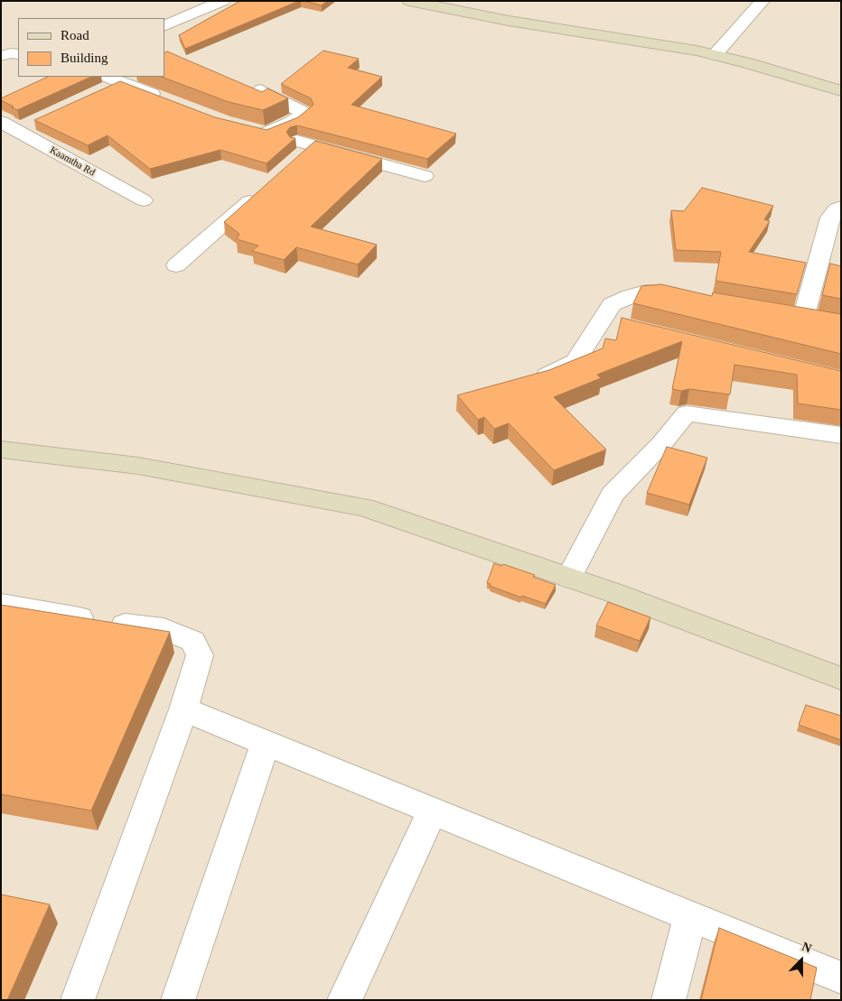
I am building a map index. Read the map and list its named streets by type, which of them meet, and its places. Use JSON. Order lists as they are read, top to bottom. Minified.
{"streets":{"street":["Kaamtha Rd"]},"legend":["Road","Building"],"north":"top"}
